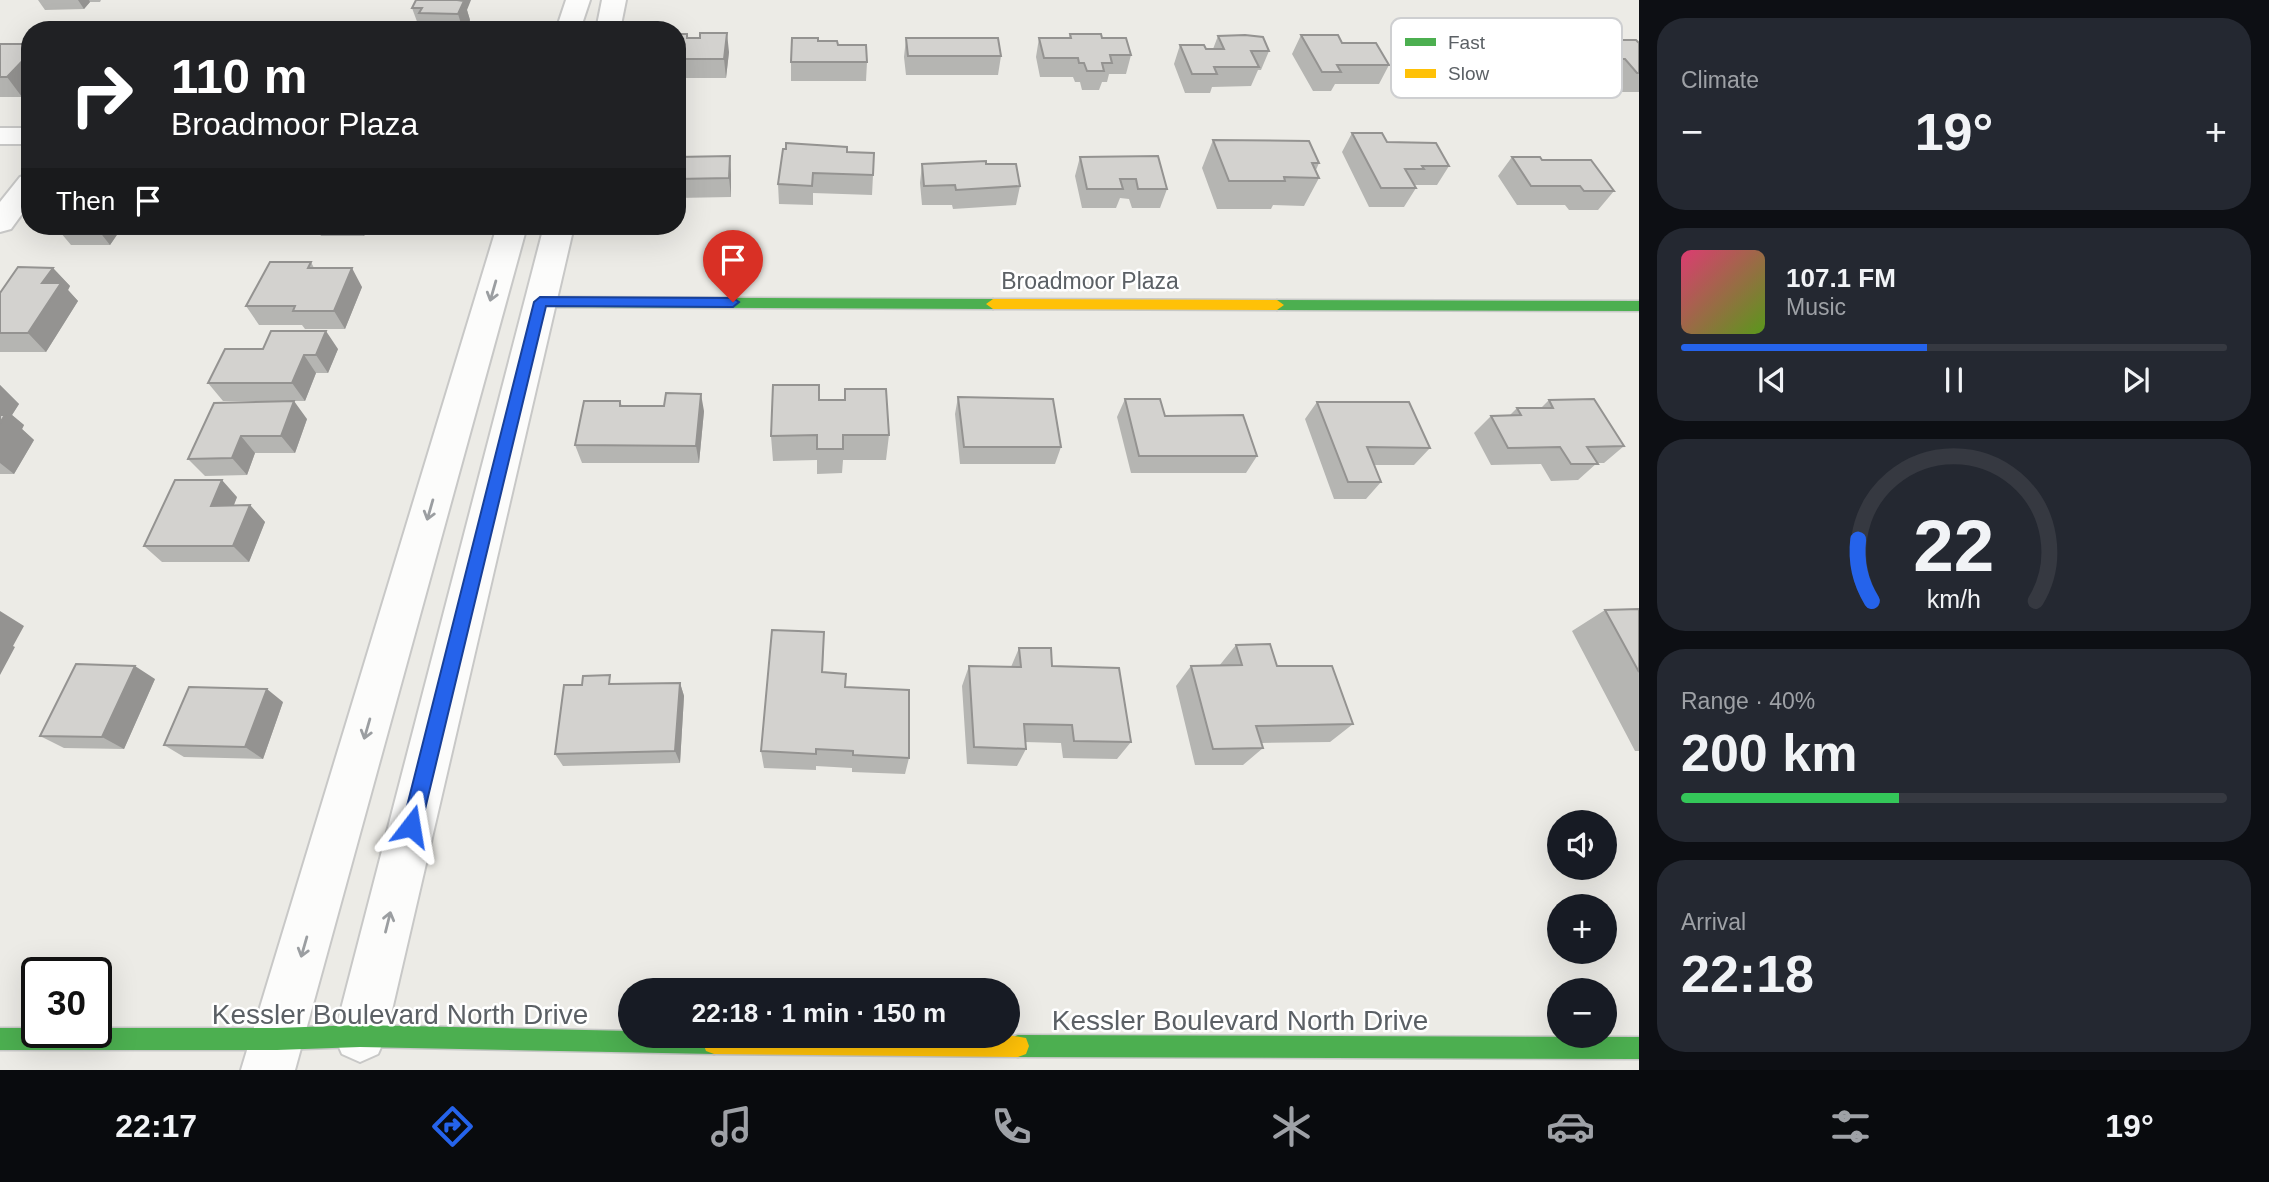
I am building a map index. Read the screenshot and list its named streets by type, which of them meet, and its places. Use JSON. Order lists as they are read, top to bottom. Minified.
{"streets":{"street":["Broadmoor Plaza","Kessler Boulevard North Drive"]},"legend":["Fast","Slow"],"page":{"tile":["Climate",["Range · 40%","200 km"],["Arrival","22:18"]],"turn":["110 m","Broadmoor Plaza"],"heat":["−","19°","+"],"then":"Then","song":["107.1 FM","Music"],"map_buttons":["+","−"],"limit":"30","trip":"22:18 · 1 min · 150 m","tabs":["22:17","19°"],"gauge":["22","km/h"]}}
